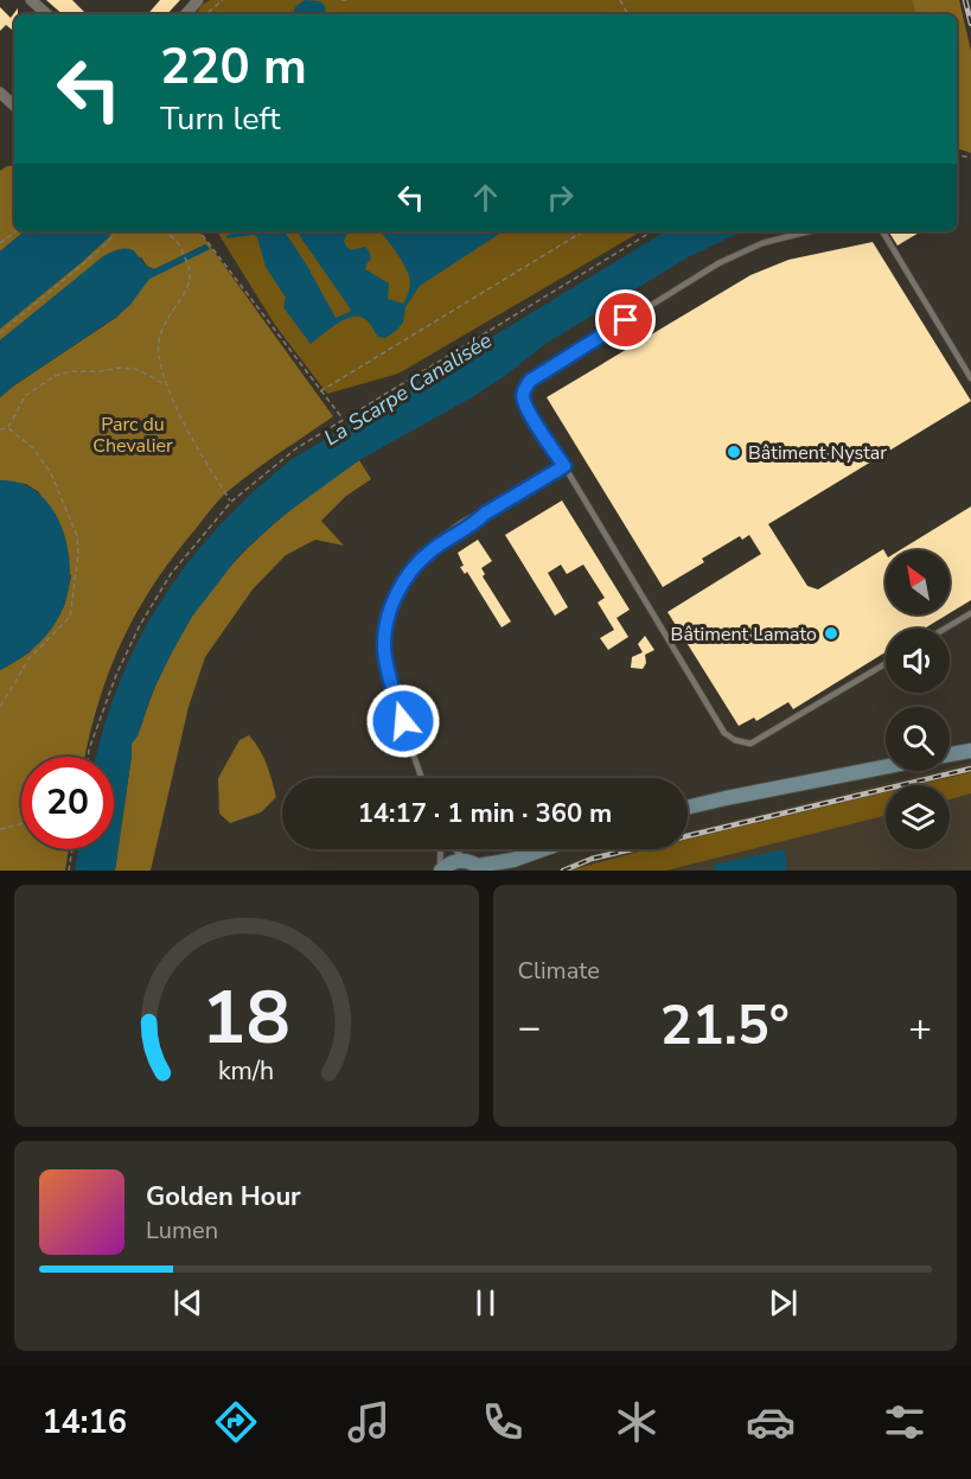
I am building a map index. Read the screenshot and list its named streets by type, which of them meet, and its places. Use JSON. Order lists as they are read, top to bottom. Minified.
{"water":["La Scarpe Canalisée"],"parks":["Parc du Chevalier"],"places":["Bâtiment Nystar","Bâtiment Lamato"],"north":"top left","page":{"turn":["220 m","Turn left"],"limit":"20","trip":"14:17 · 1 min · 360 m","tile":"Climate","heat":["−","21.5°","+"],"song":["Golden Hour","Lumen"],"tabs":"14:16","gauge":["18","km/h"]}}
